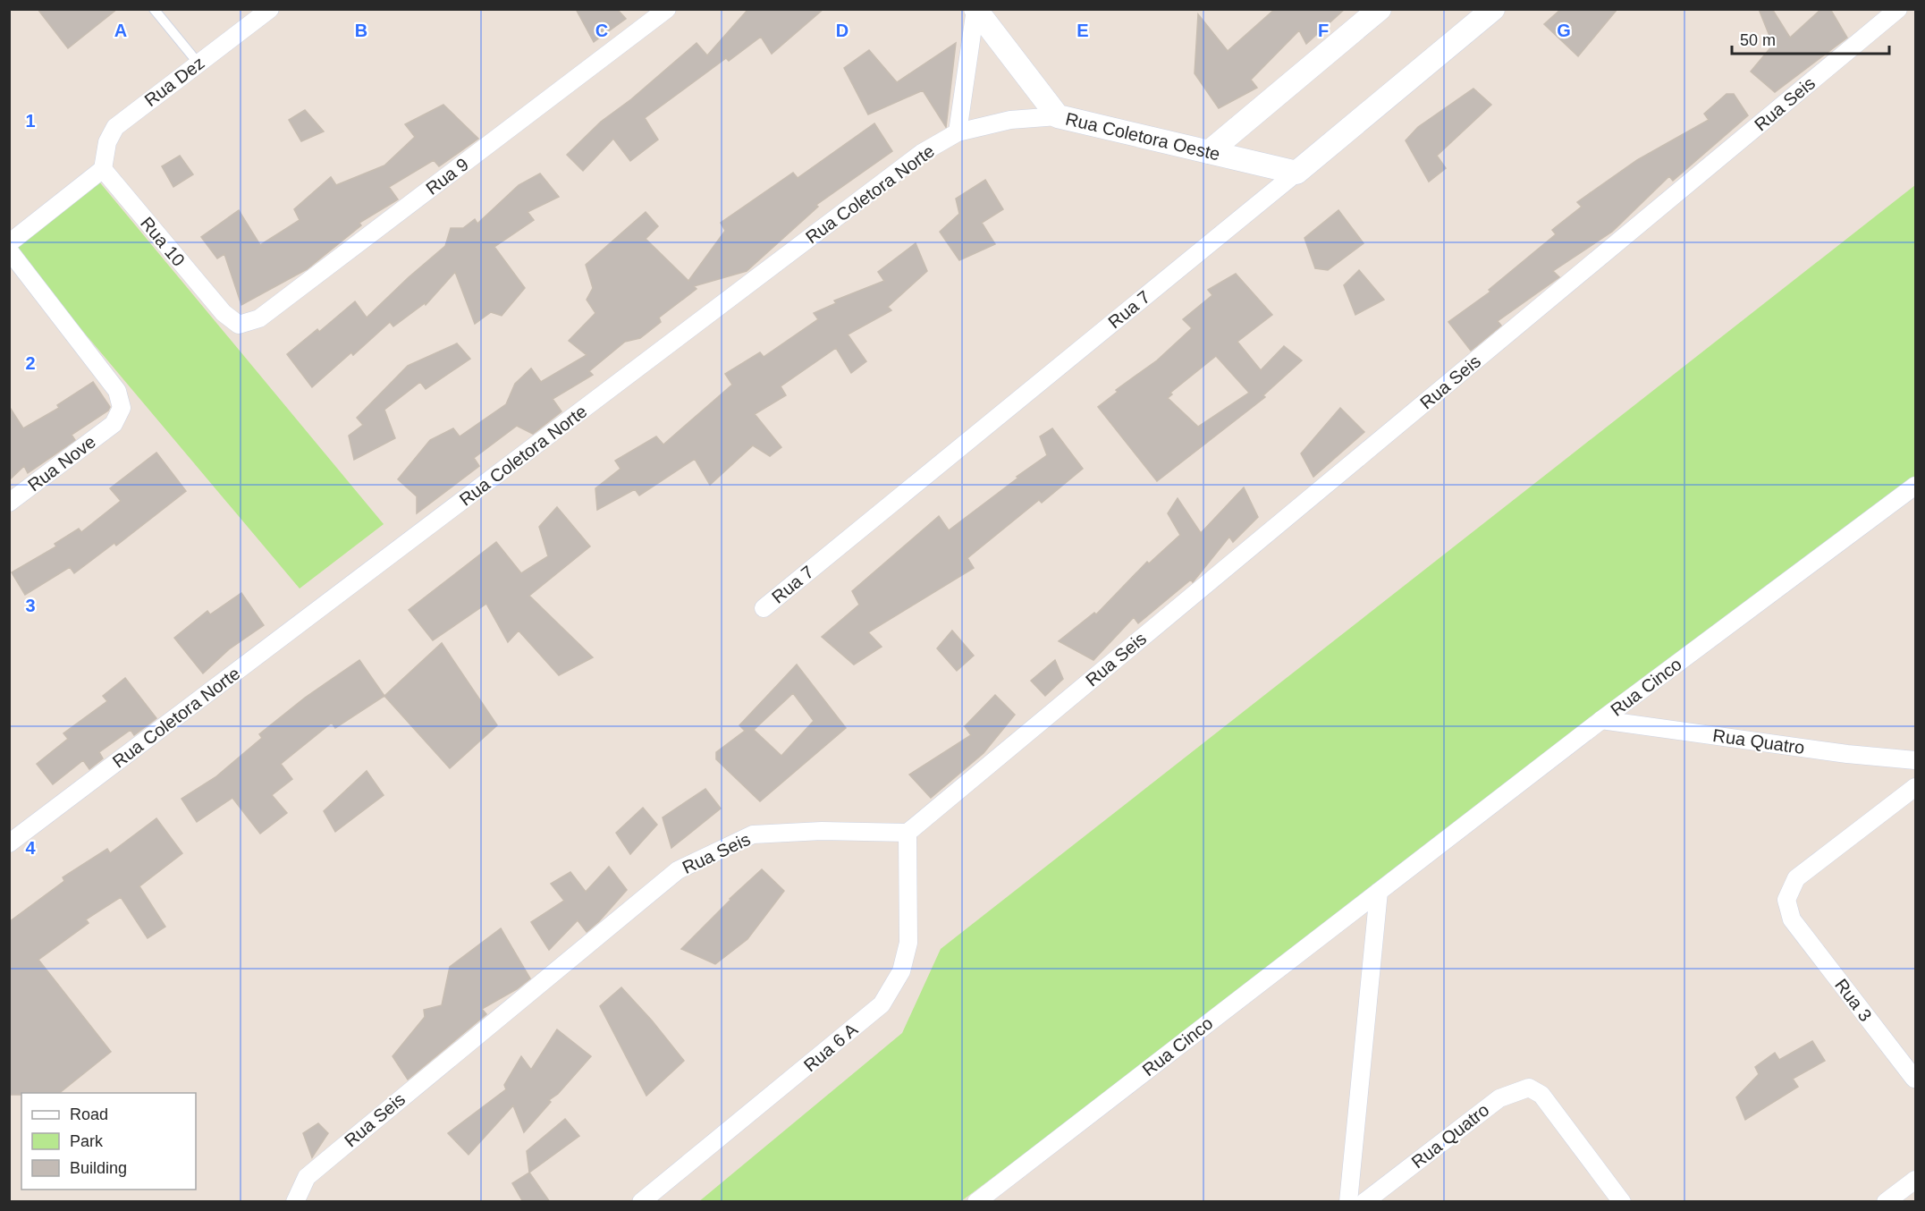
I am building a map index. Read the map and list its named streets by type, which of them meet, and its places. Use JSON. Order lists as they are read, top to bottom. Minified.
{"streets":{"street":["Rua Dez","Rua Seis","Rua Coletora Oeste","Rua 9","Rua Coletora Norte","Rua 10","Rua 7","Rua Nove","Rua Cinco","Rua Quatro","Rua 3","Rua 6 A"]},"crossings":[["Rua Dez","Rua 10"],["Rua Seis","Rua 6 A"],["Rua Coletora Oeste","Rua Coletora Norte"],["Rua Coletora Oeste","Rua 7"],["Rua 9","Rua 10"],["Rua Cinco","Rua Quatro"]],"legend":["Road","Park","Building"],"scale_bar":"50 m","grid":{"columns":["A","B","C","D","E","F","G"],"rows":["1","2","3","4"]}}
